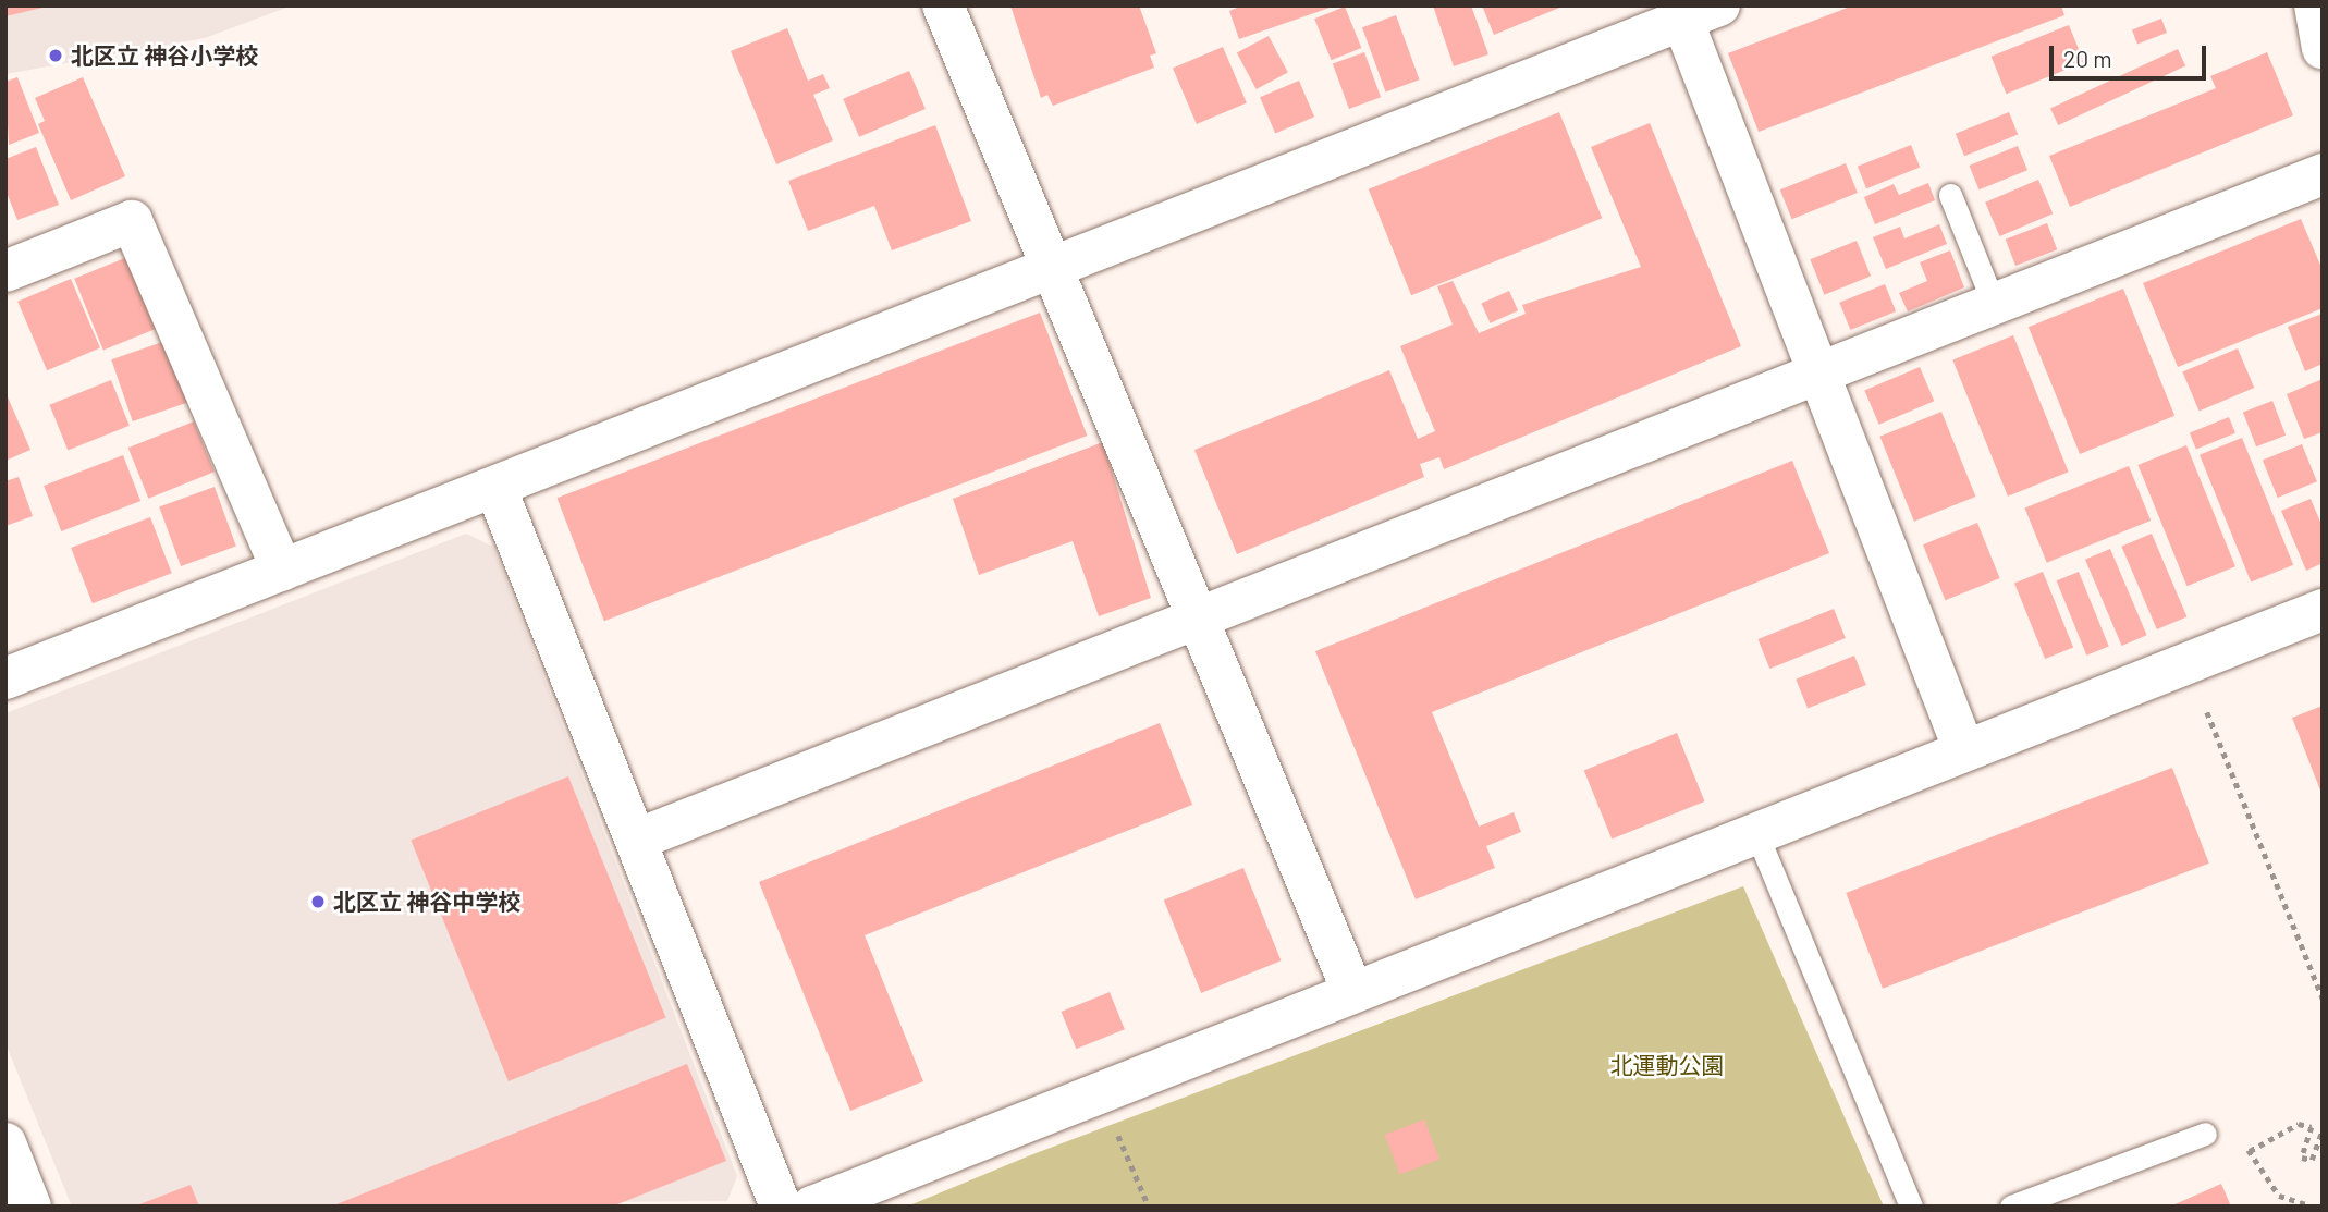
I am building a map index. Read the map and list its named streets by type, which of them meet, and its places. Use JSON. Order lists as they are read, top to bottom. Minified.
{"parks":["北運動公園"],"places":["北区立 神谷小学校","北区立 神谷中学校"],"scale_bar":"20 m"}
